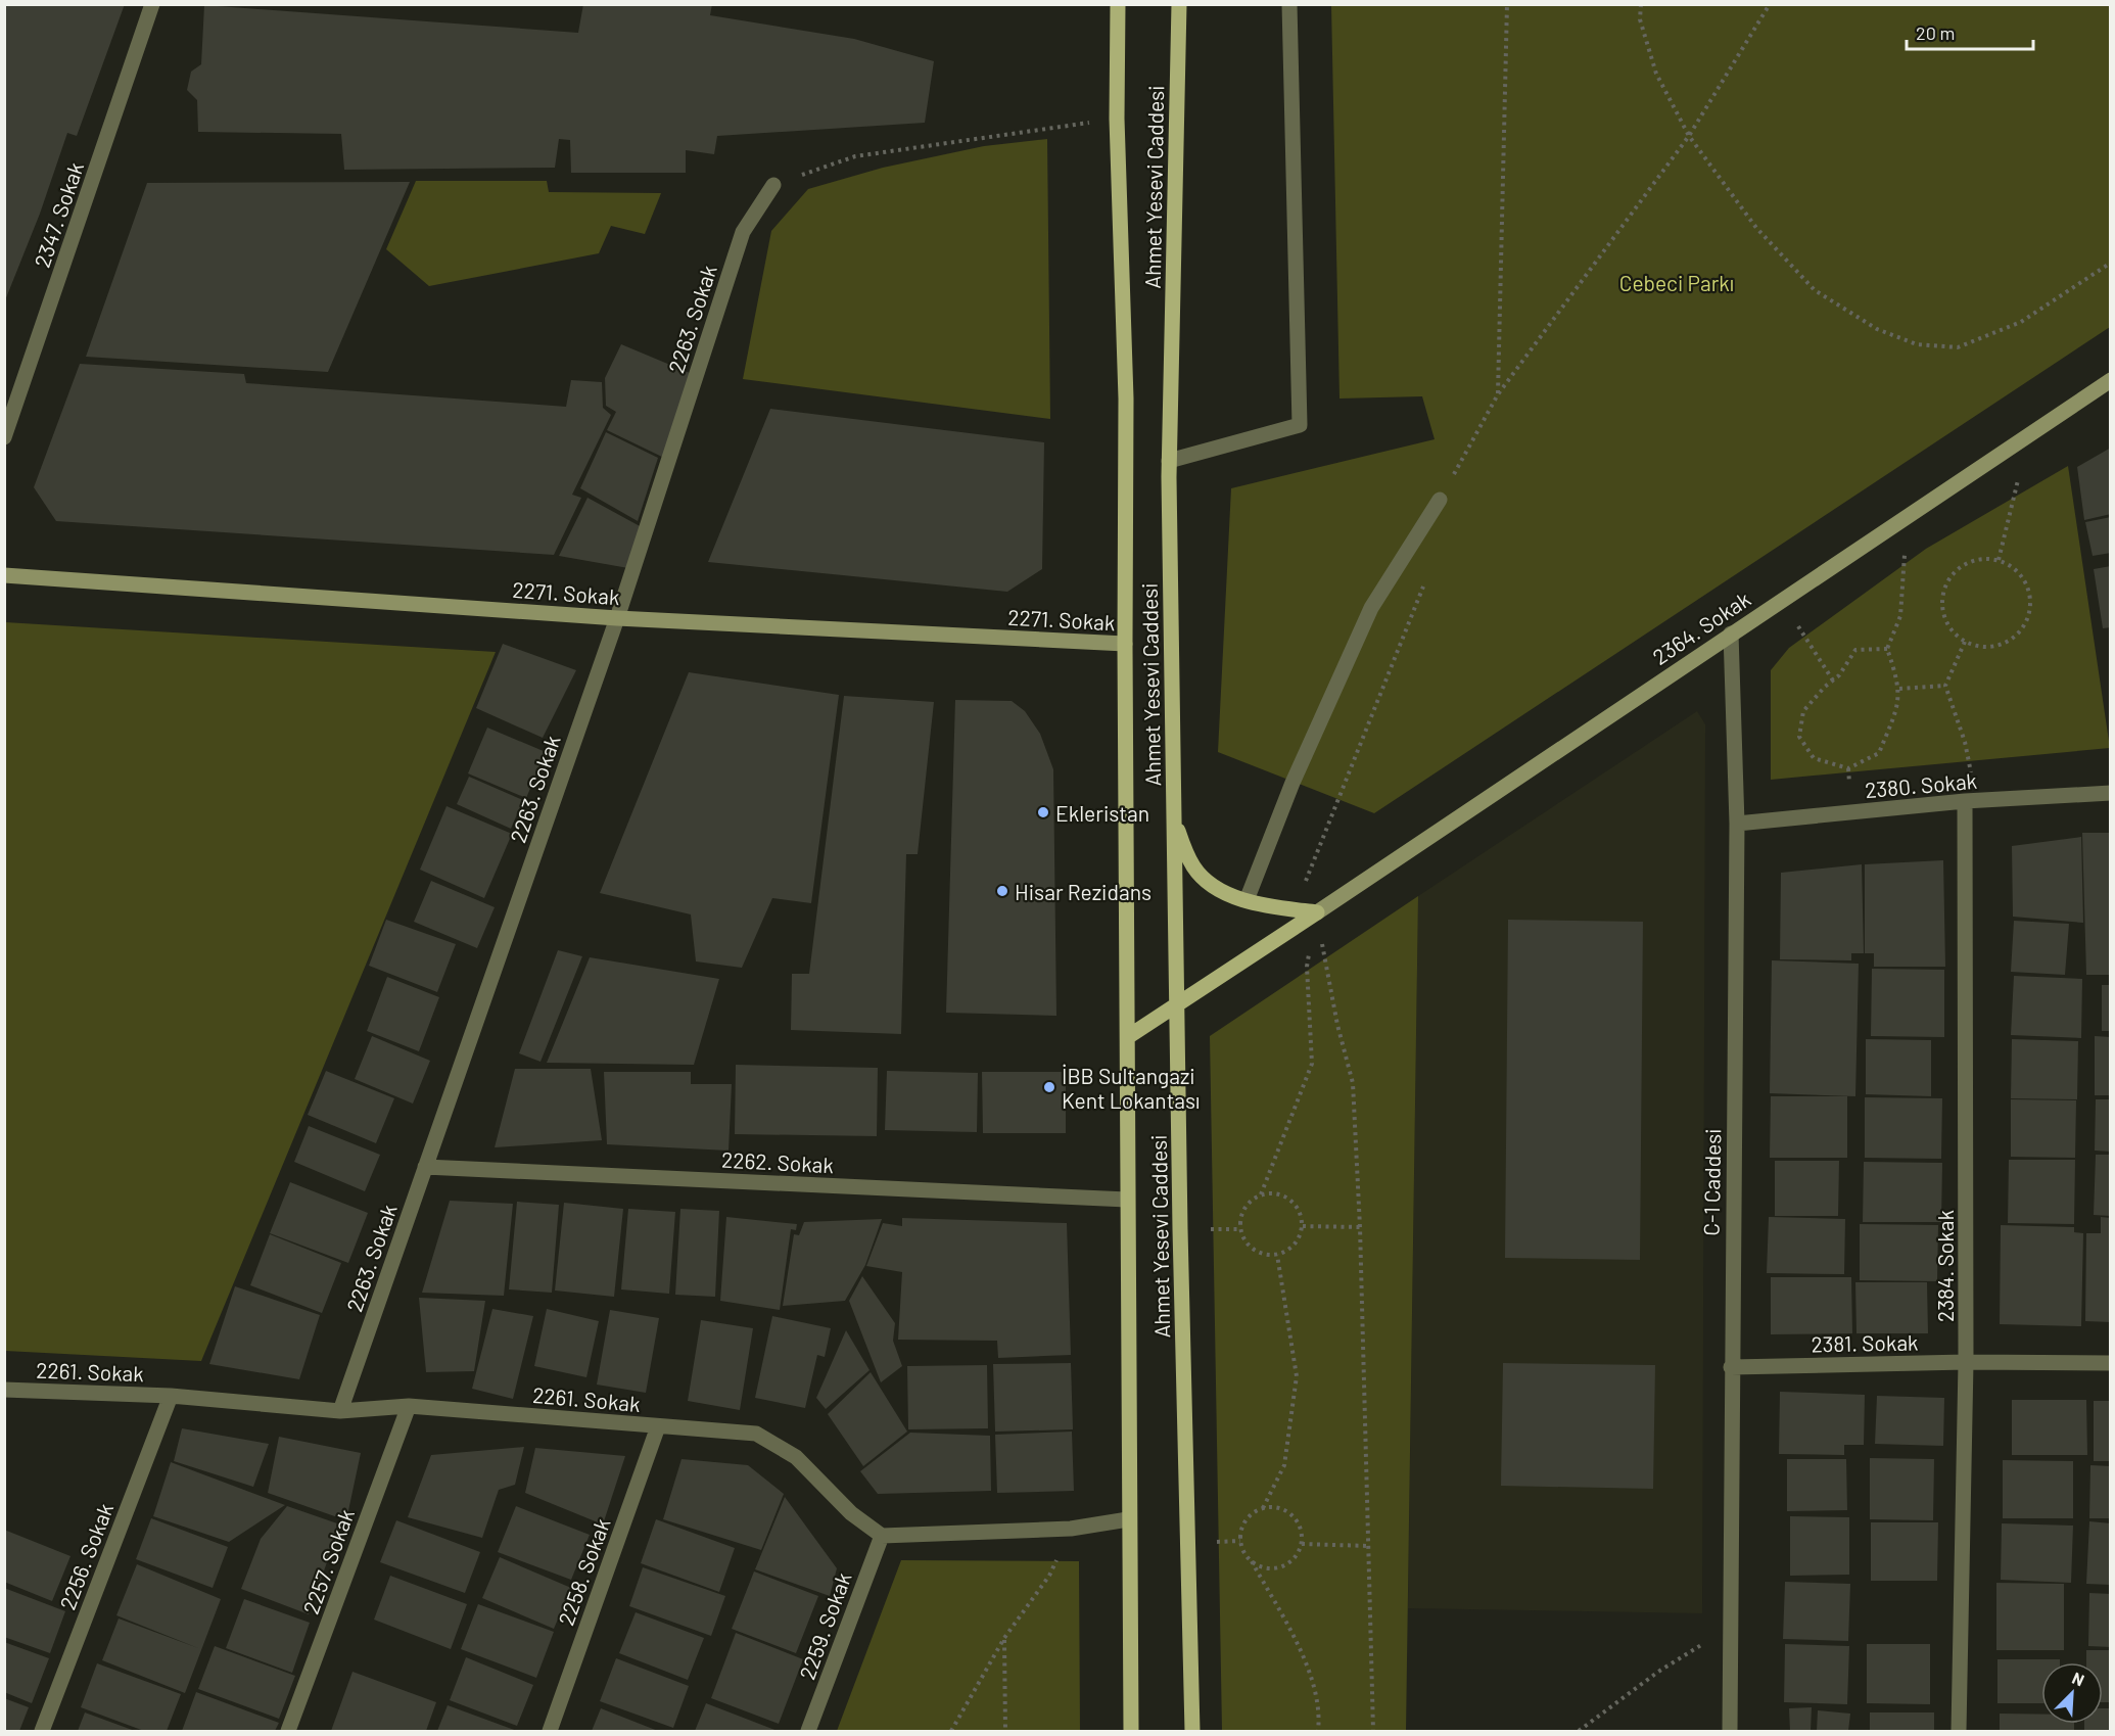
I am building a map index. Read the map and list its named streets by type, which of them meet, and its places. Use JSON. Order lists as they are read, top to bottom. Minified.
{"streets":{"main road":["Ahmet Yesevi Caddesi"],"street":["2347. Sokak","2263. Sokak","2271. Sokak","2364. Sokak","2380. Sokak","2262. Sokak","C-1 Caddesi","2384. Sokak","2381. Sokak","2261. Sokak","2256. Sokak","2257. Sokak","2258. Sokak","2259. Sokak"]},"crossings":[["Ahmet Yesevi Caddesi","2271. Sokak"],["Ahmet Yesevi Caddesi","2262. Sokak"],["2263. Sokak","2271. Sokak"],["2263. Sokak","2262. Sokak"],["2263. Sokak","2261. Sokak"],["2364. Sokak","C-1 Caddesi"],["2380. Sokak","C-1 Caddesi"],["2380. Sokak","2384. Sokak"],["C-1 Caddesi","2381. Sokak"],["2384. Sokak","2381. Sokak"],["2261. Sokak","2256. Sokak"],["2261. Sokak","2257. Sokak"],["2261. Sokak","2258. Sokak"],["2261. Sokak","2259. Sokak"]],"parks":["Cebeci Parkı"],"places":["Ekleristan","Hisar Rezidans","İBB Sultangazi Kent Lokantası"],"scale_bar":"20 m","north":"top right"}
